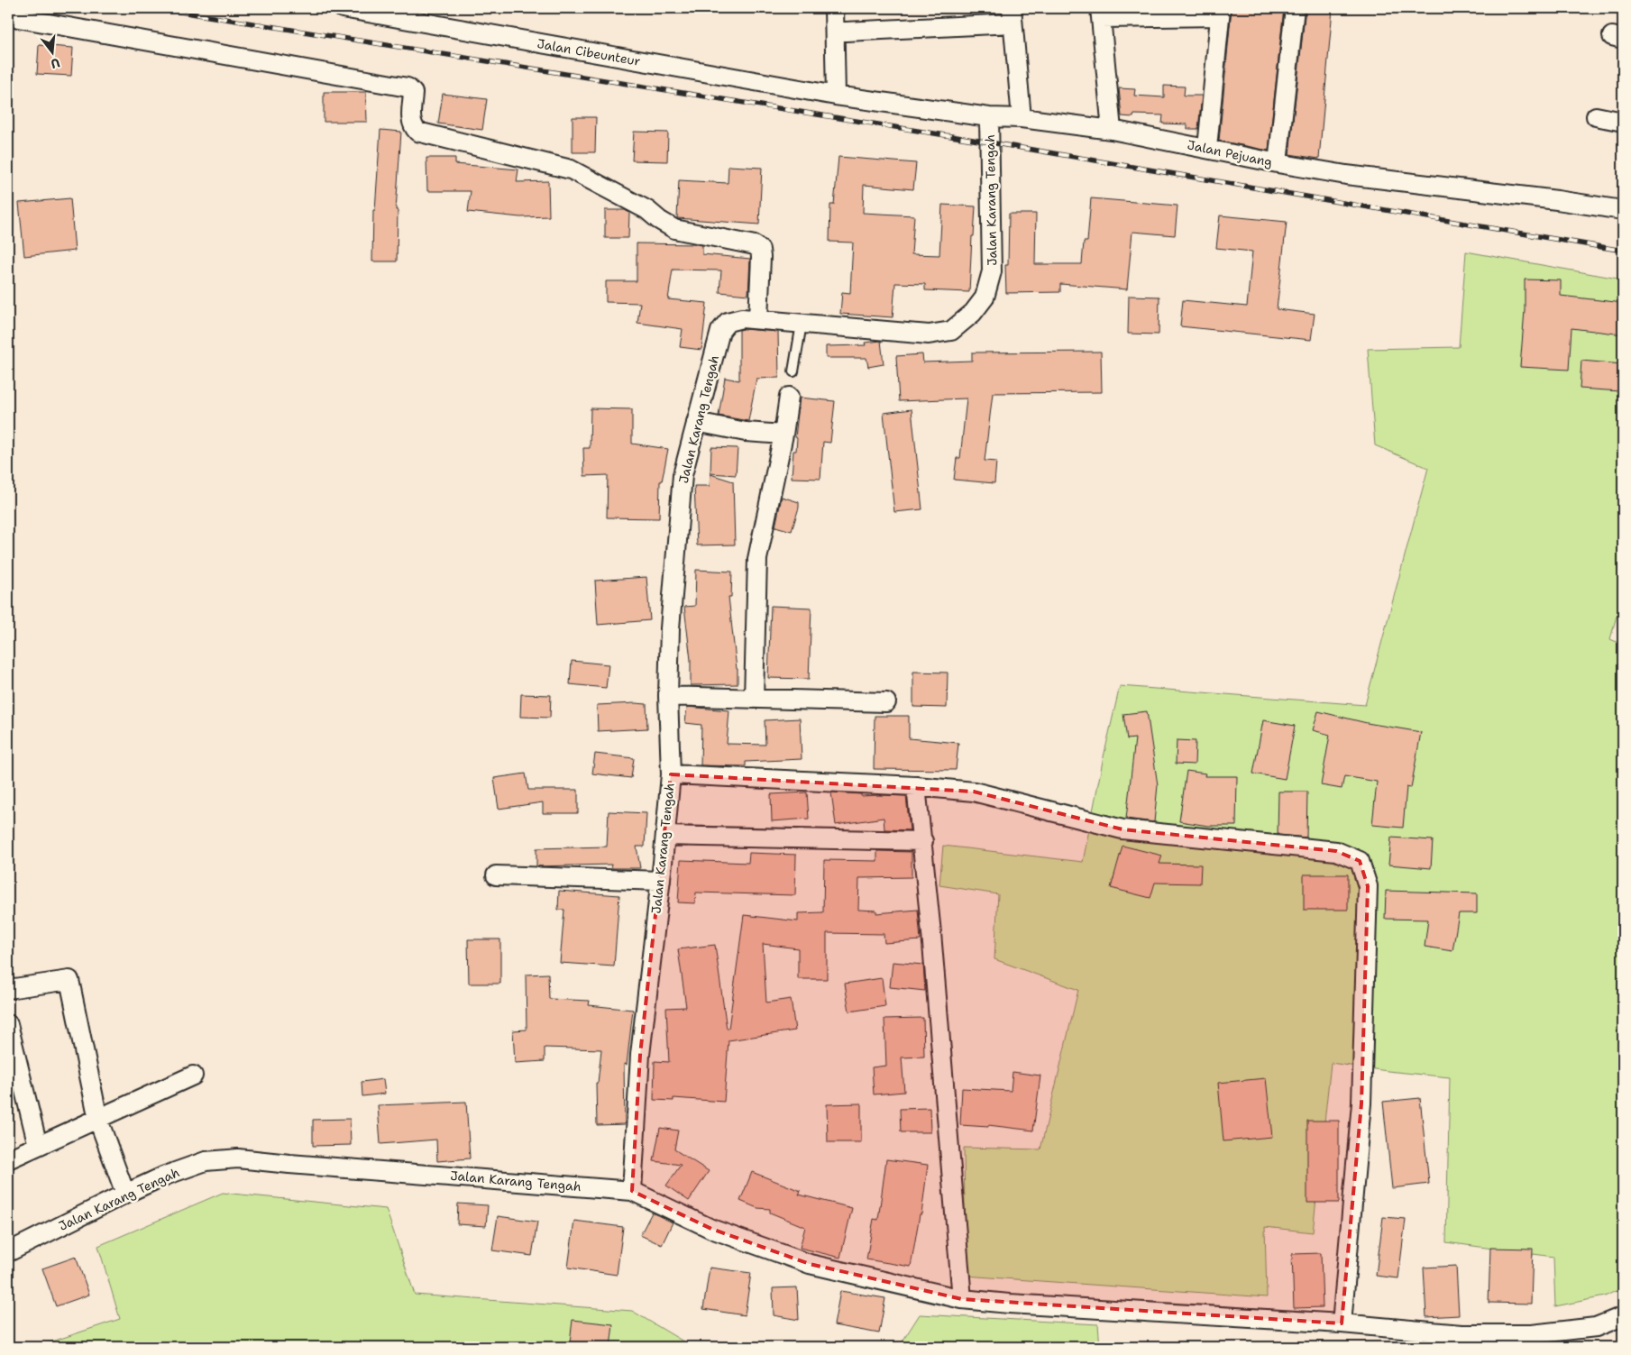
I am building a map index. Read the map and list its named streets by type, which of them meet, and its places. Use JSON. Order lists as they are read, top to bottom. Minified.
{"streets":{"street":["Jalan Cibeunteur","Jalan Pejuang","Jalan Karang Tengah"]},"crossings":[["Jalan Cibeunteur","Jalan Pejuang"],["Jalan Pejuang","Jalan Karang Tengah"]],"north":"bottom"}
